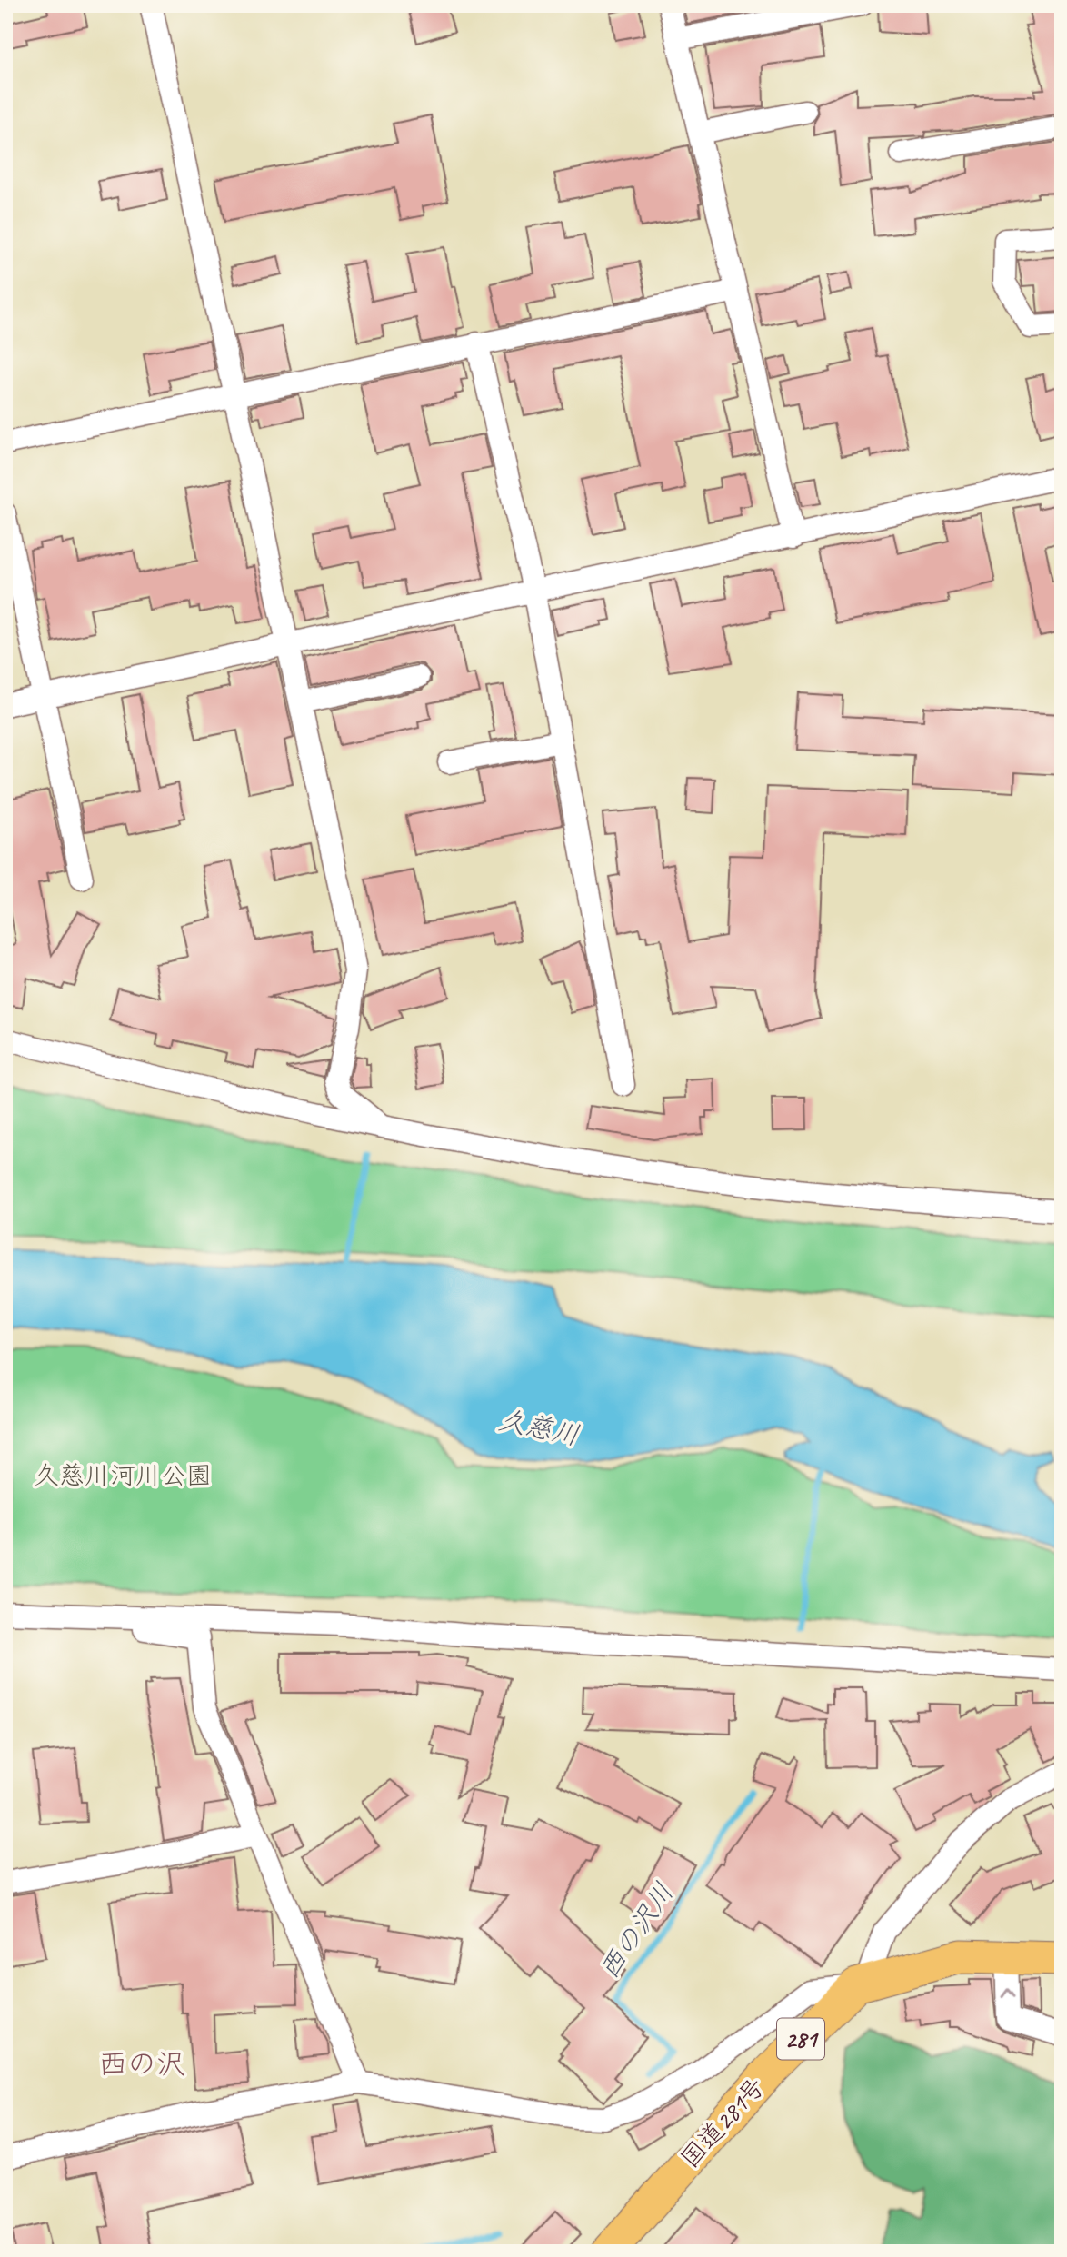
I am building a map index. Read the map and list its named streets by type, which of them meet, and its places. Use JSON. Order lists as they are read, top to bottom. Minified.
{"streets":{"highway":["281","国道281号"]},"districts":["西の沢"],"water":["久慈川","西の沢川"],"parks":["久慈川河川公園"]}
